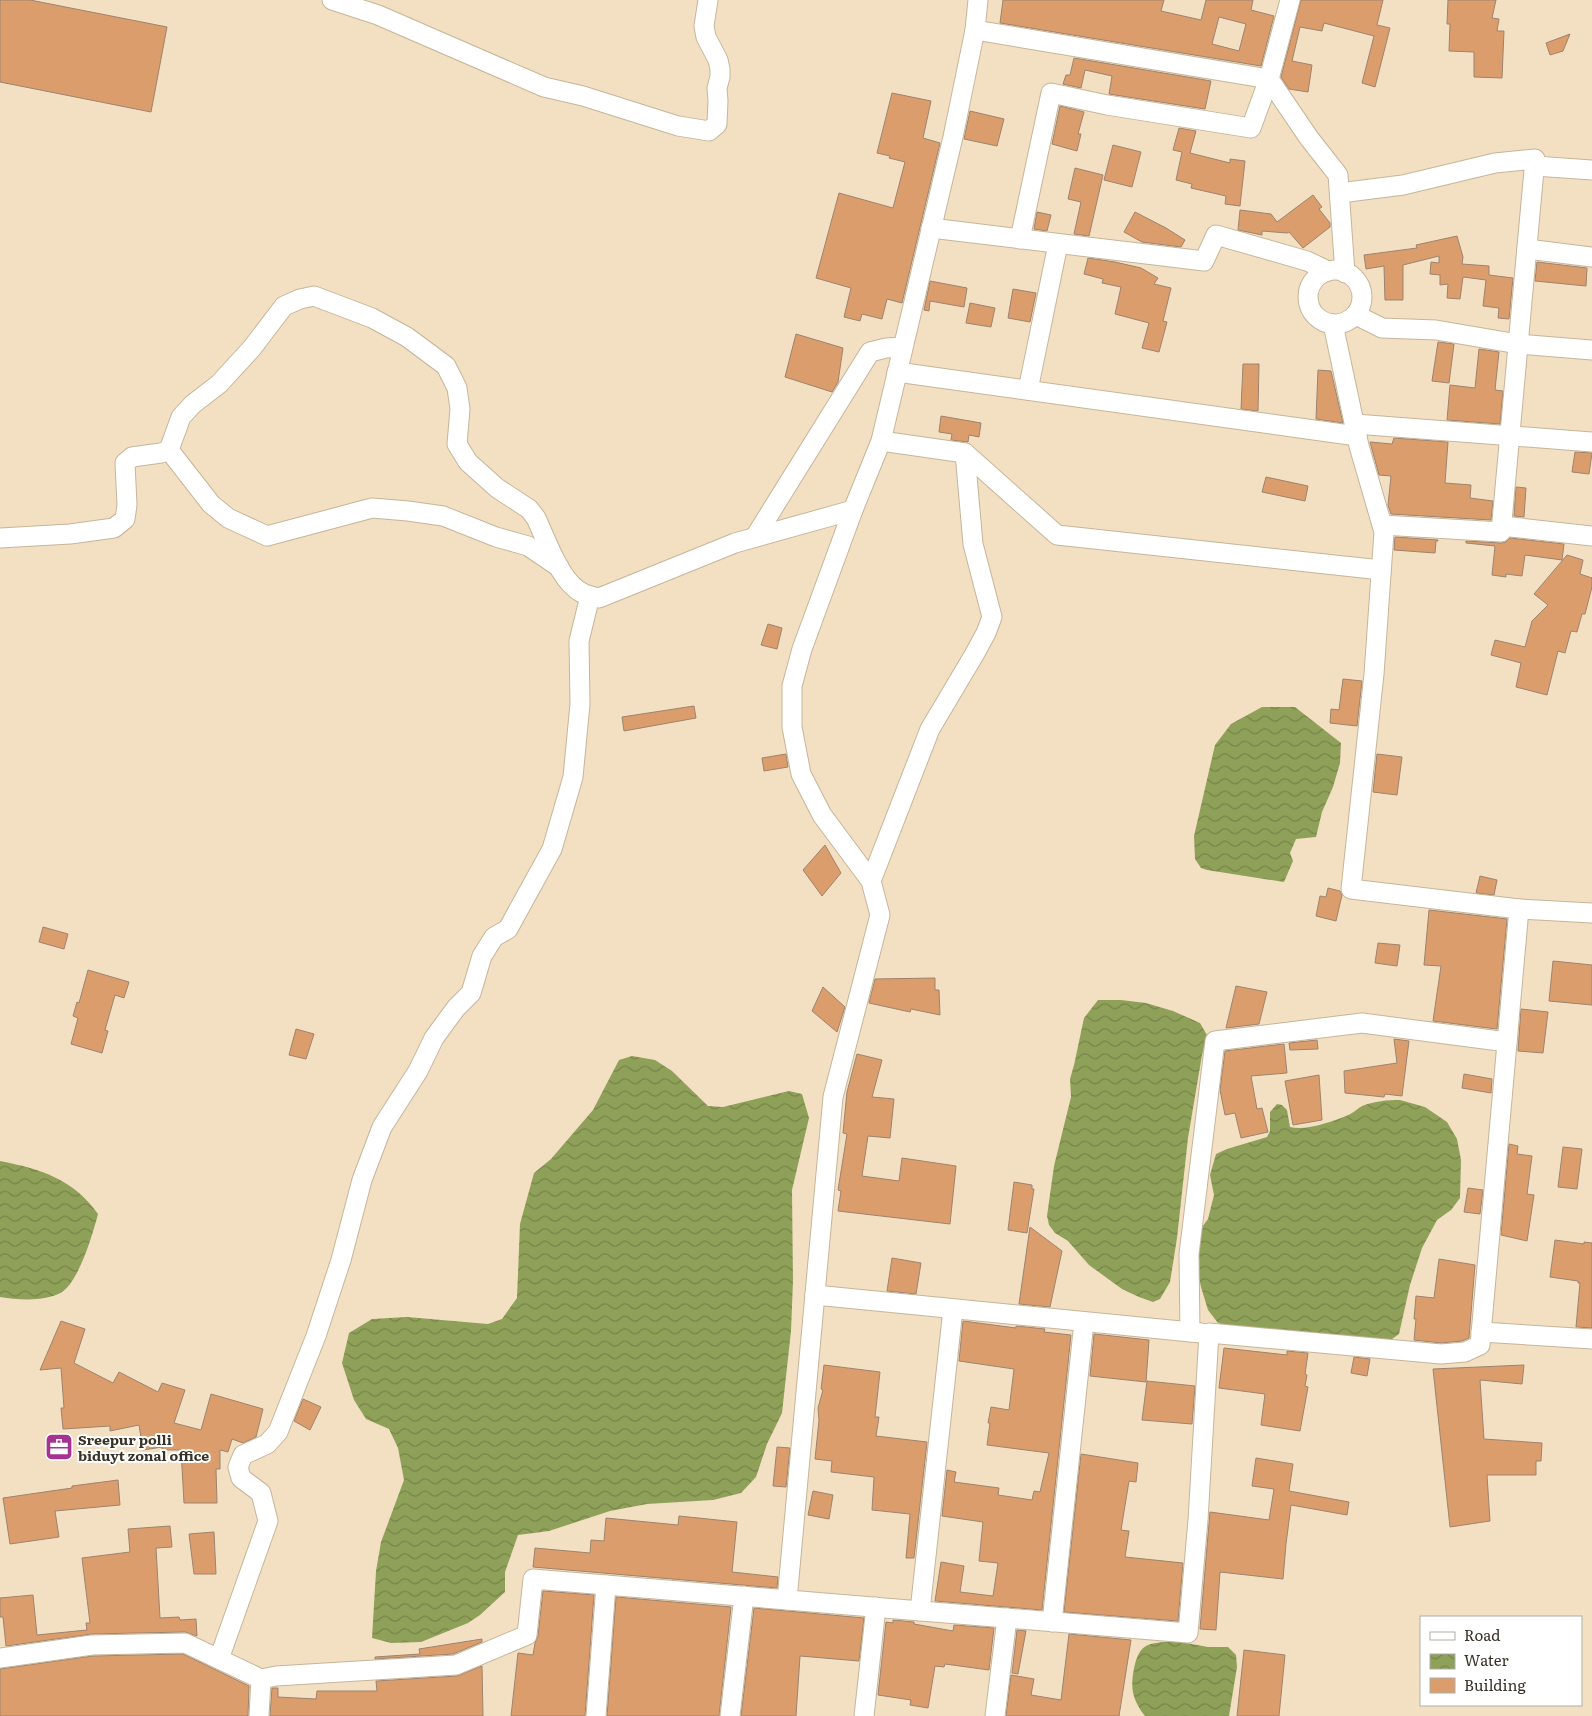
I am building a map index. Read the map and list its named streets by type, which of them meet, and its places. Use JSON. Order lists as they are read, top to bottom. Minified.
{"places":{"office":["Sreepur polli biduyt zonal office"]},"legend":["Road","Water","Building"]}
